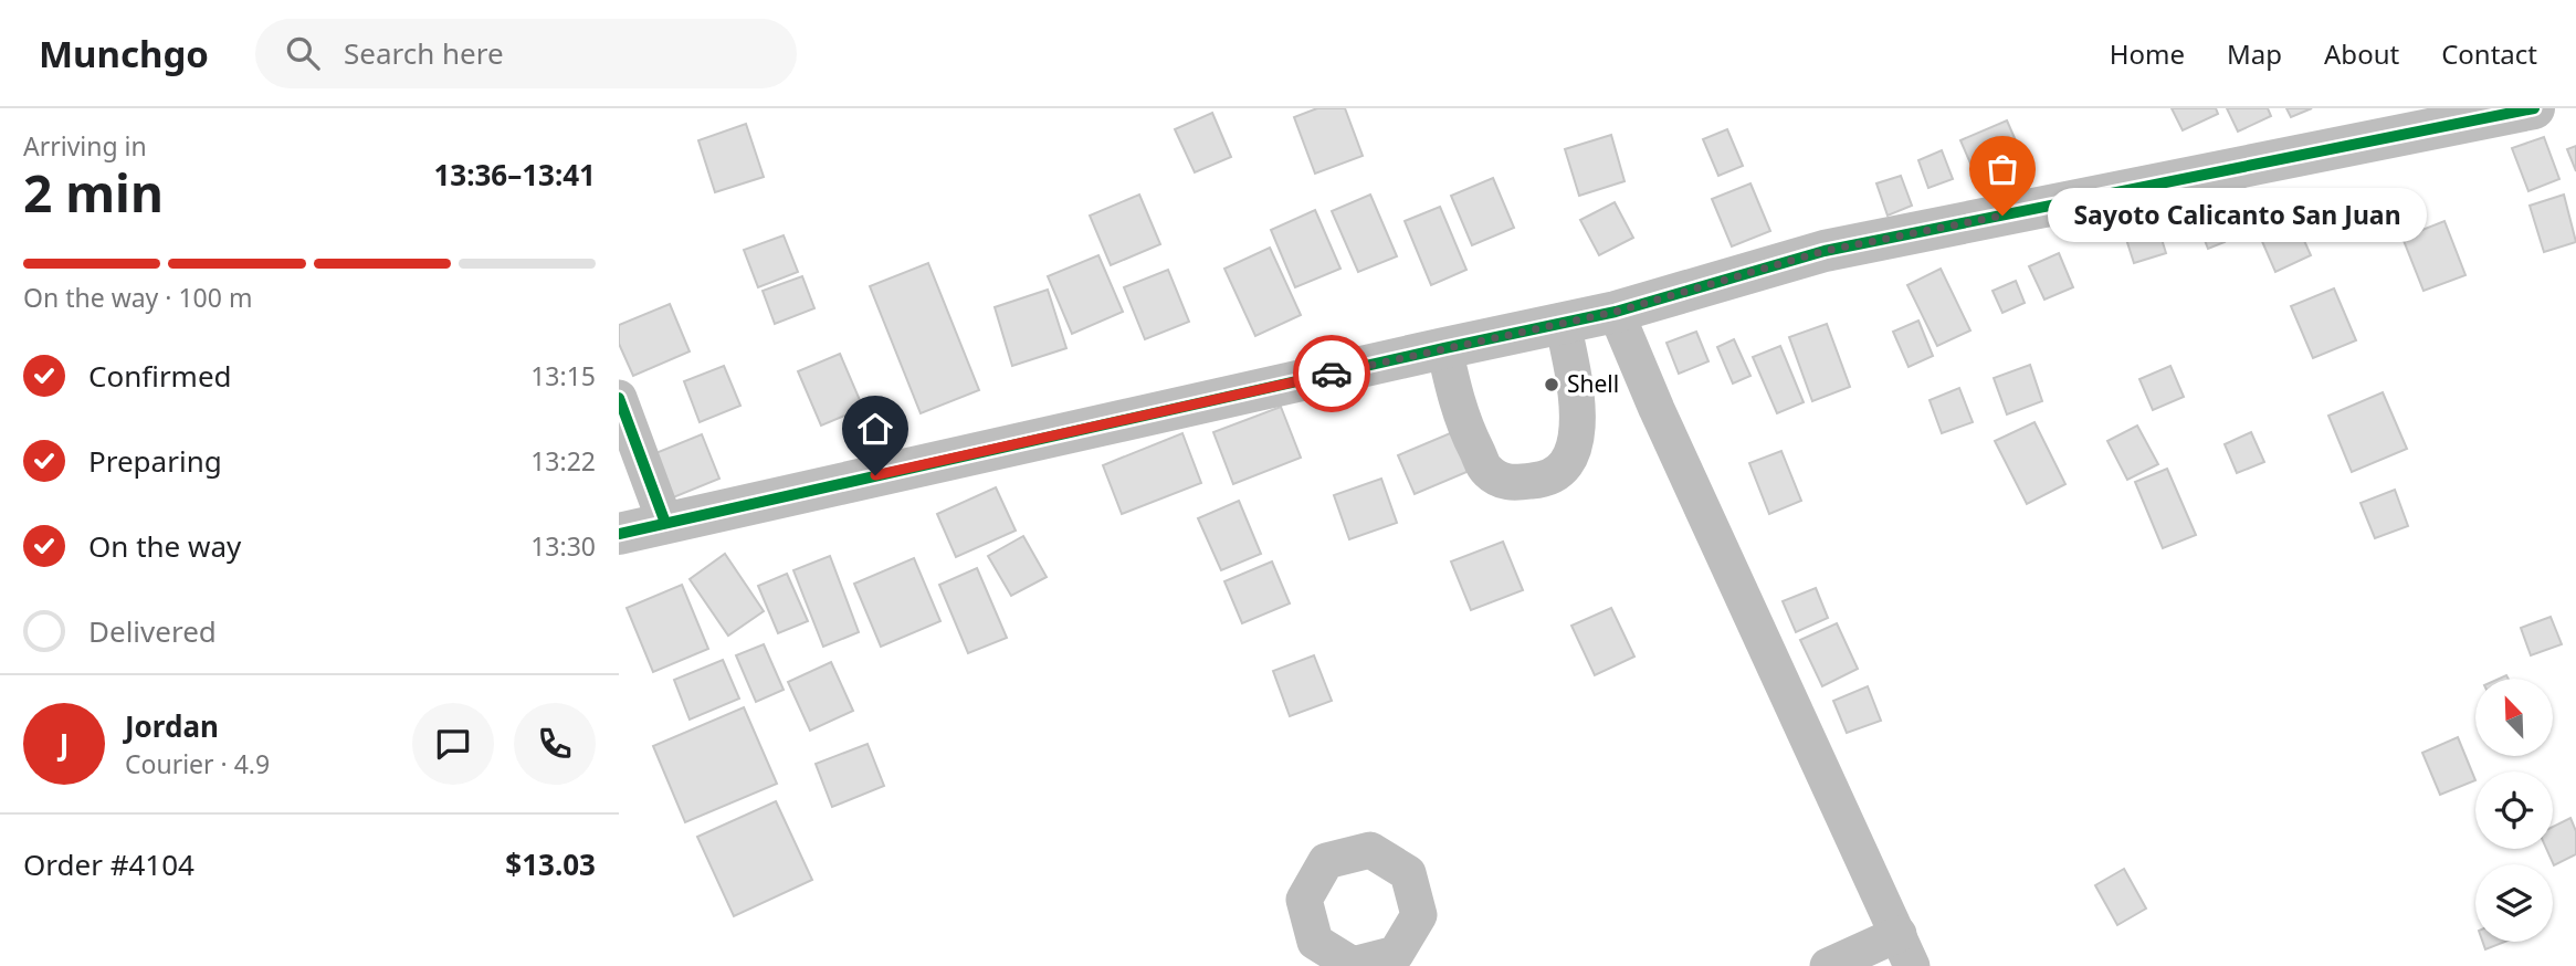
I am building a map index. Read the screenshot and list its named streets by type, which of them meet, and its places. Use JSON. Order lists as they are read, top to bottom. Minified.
{"places":["Sayoto Calicanto San Juan","Shell"],"north":"top left","page":{"header":"Munchgo","search":"Search here","nav":["Home","Map","About","Contact"],"heading":["2 min","Arriving in","13:36–13:41"],"panel":["Jordan","Courier · 4.9","Order #4104","$13.03"],"bubble":"Sayoto Calicanto San Juan","bar":"On the way · 100 m","list":[["Confirmed","13:15"],["Preparing","13:22"],["On the way","13:30"],"Delivered"],"round":"J"}}
